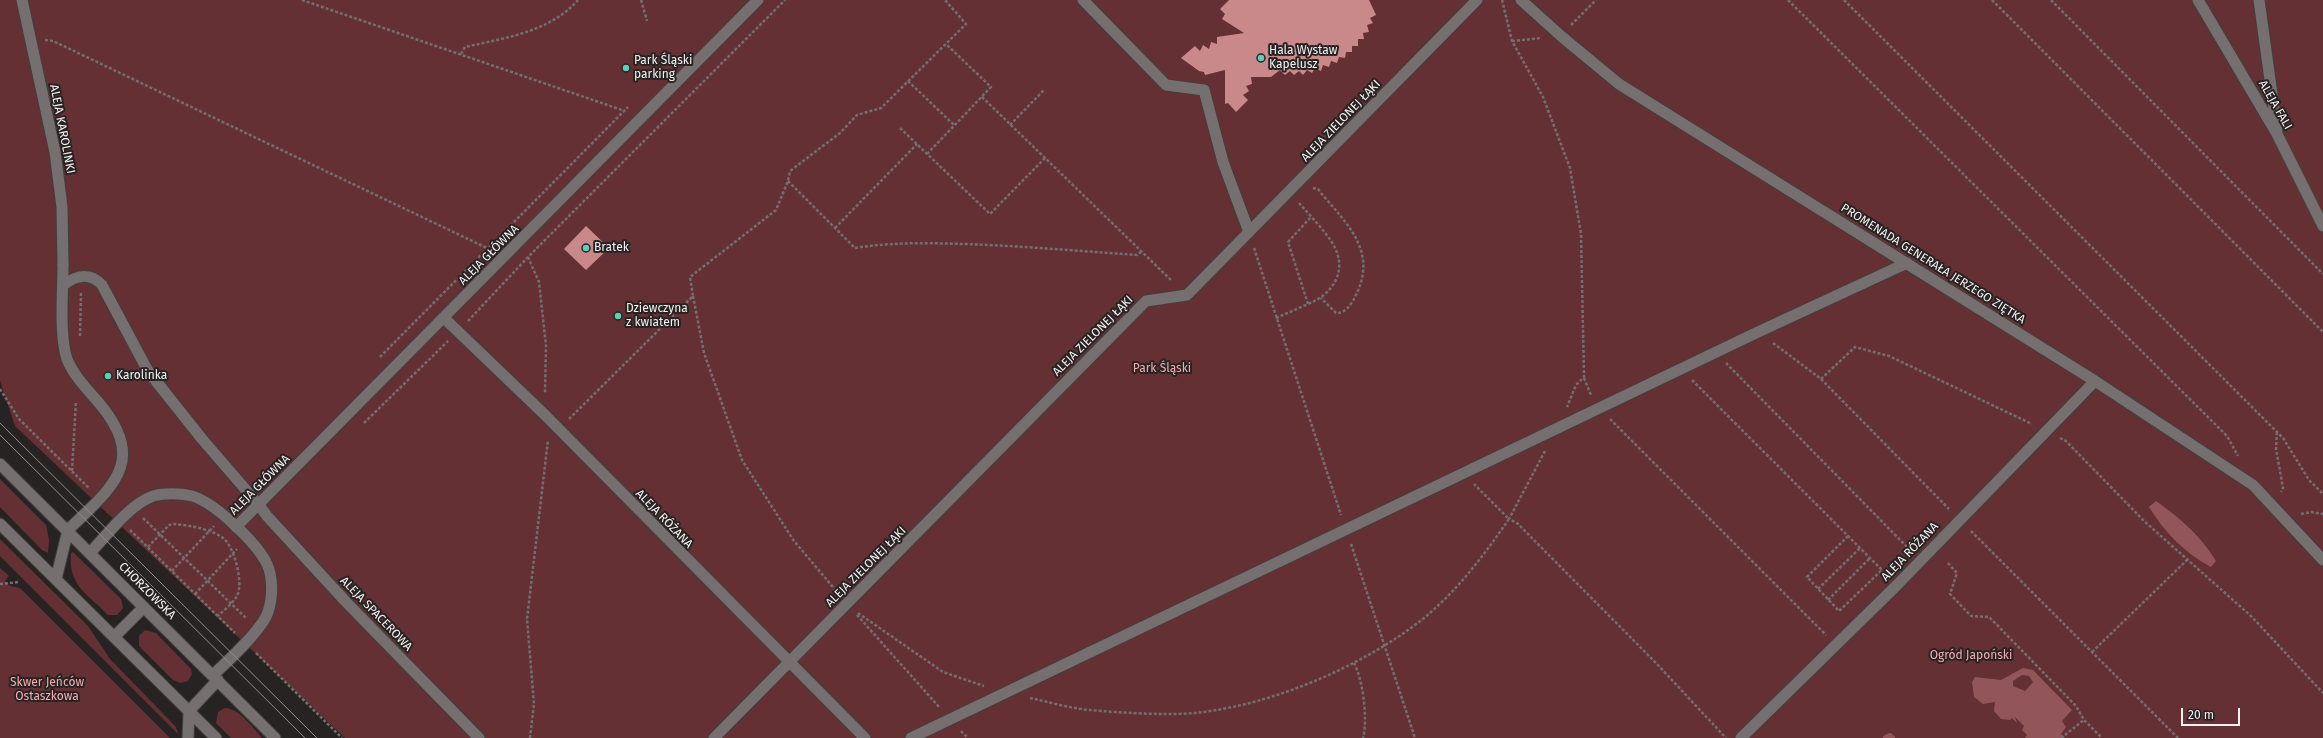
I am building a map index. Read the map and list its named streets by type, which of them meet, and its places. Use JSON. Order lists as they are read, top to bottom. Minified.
{"streets":{"street":["ALEJA FALI","ALEJA ZIELONEJ ŁĄKI","ALEJA KAROLINKI","ALEJA GŁÓWNA","PROMENADA GENERAŁA JERZEGO ZIĘTKA","ALEJA RÓŻANA","CHORZOWSKA","ALEJA SPACEROWA"]},"crossings":[["ALEJA ZIELONEJ ŁĄKI","ALEJA RÓŻANA"],["ALEJA KAROLINKI","CHORZOWSKA"],["ALEJA KAROLINKI","ALEJA SPACEROWA"],["ALEJA GŁÓWNA","ALEJA RÓŻANA"],["ALEJA GŁÓWNA","ALEJA SPACEROWA"],["PROMENADA GENERAŁA JERZEGO ZIĘTKA","ALEJA RÓŻANA"]],"parks":["Park Śląski","Ogród Japoński","Skwer Jeńców Ostaszkowa"],"places":["Hala Wystaw Kapelusz","Park Śląski parking","Bratek","Dziewczyna z kwiatem","Karolinka"],"scale_bar":"20 m"}
